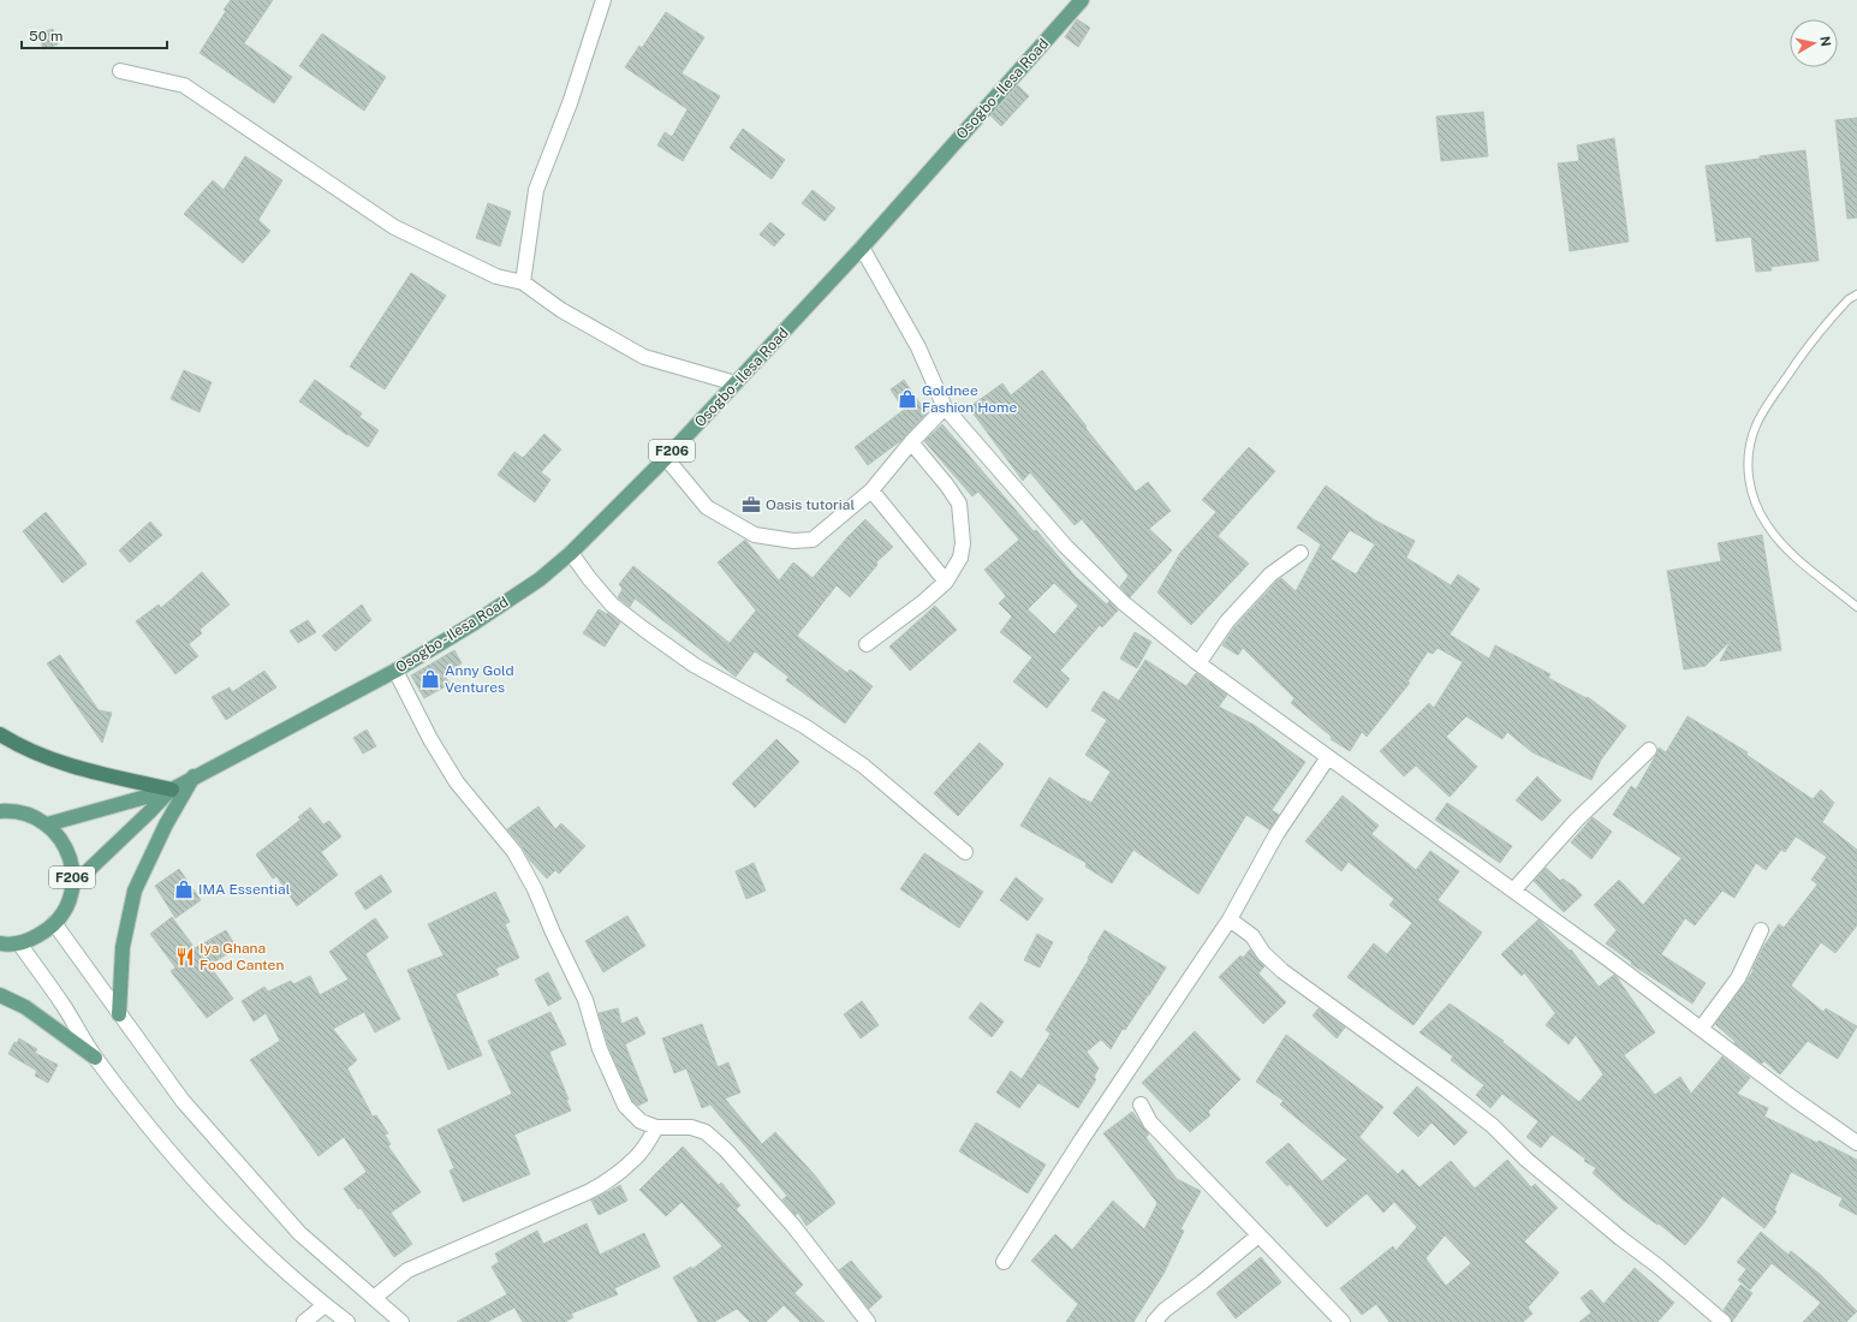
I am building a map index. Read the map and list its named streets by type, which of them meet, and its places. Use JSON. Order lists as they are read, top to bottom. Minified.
{"streets":{"main road":["Osogbo - Ilesa Road","F206"]},"crossings":[["Osogbo - Ilesa Road","F206"]],"places":{"shop":["Goldnee Fashion Home","Anny Gold Ventures","IMA Essential"],"office":["Oasis tutorial"],"restaurant":["Iya Ghana Food Canten"]},"scale_bar":"50 m","north":"right"}
